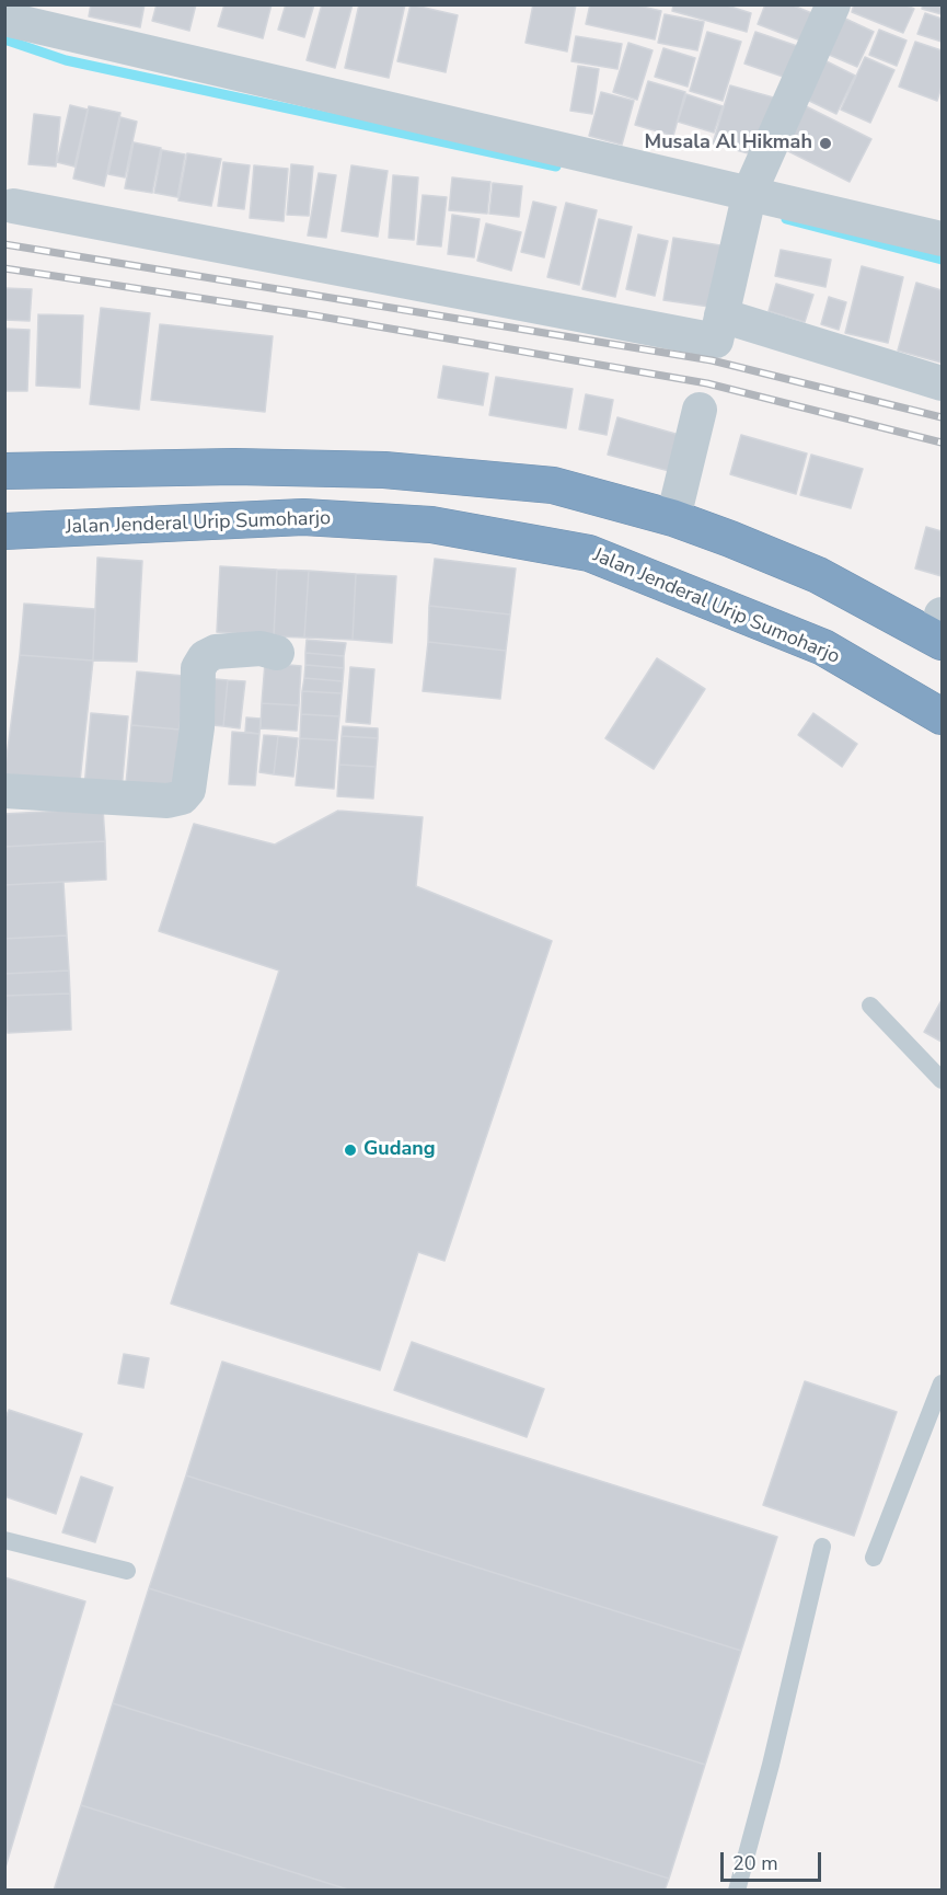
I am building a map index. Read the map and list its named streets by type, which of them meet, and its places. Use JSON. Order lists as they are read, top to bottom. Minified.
{"streets":{"highway":["Jalan Jenderal Urip Sumoharjo"]},"places":["Musala Al Hikmah","Gudang"],"scale_bar":"20 m"}
